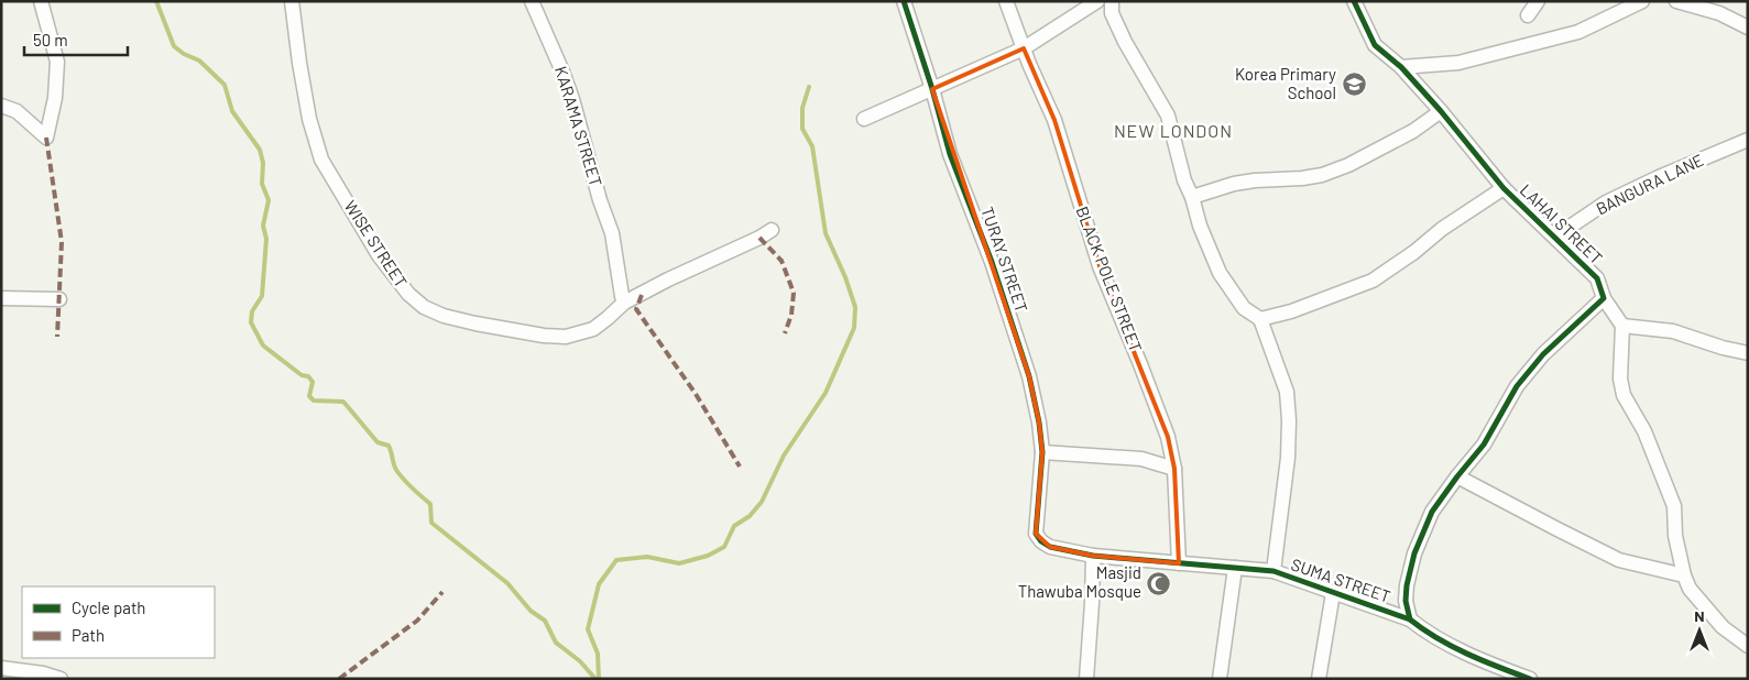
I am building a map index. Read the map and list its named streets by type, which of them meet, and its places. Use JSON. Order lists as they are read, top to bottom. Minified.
{"streets":{"street":["KARAMA STREET","BANGURA LANE","LAHAI STREET","WISE STREET","TURAY STREET","BLACK POLE STREET","SUMA STREET"]},"crossings":[["KARAMA STREET","WISE STREET"],["BANGURA LANE","LAHAI STREET"],["TURAY STREET","SUMA STREET"],["BLACK POLE STREET","SUMA STREET"]],"districts":["NEW LONDON"],"places":{"school or university":["Korea Primary School"],"mosque":["Masjid Thawuba Mosque"]},"legend":["Cycle path","Path"],"scale_bar":"50 m","north":"top"}
